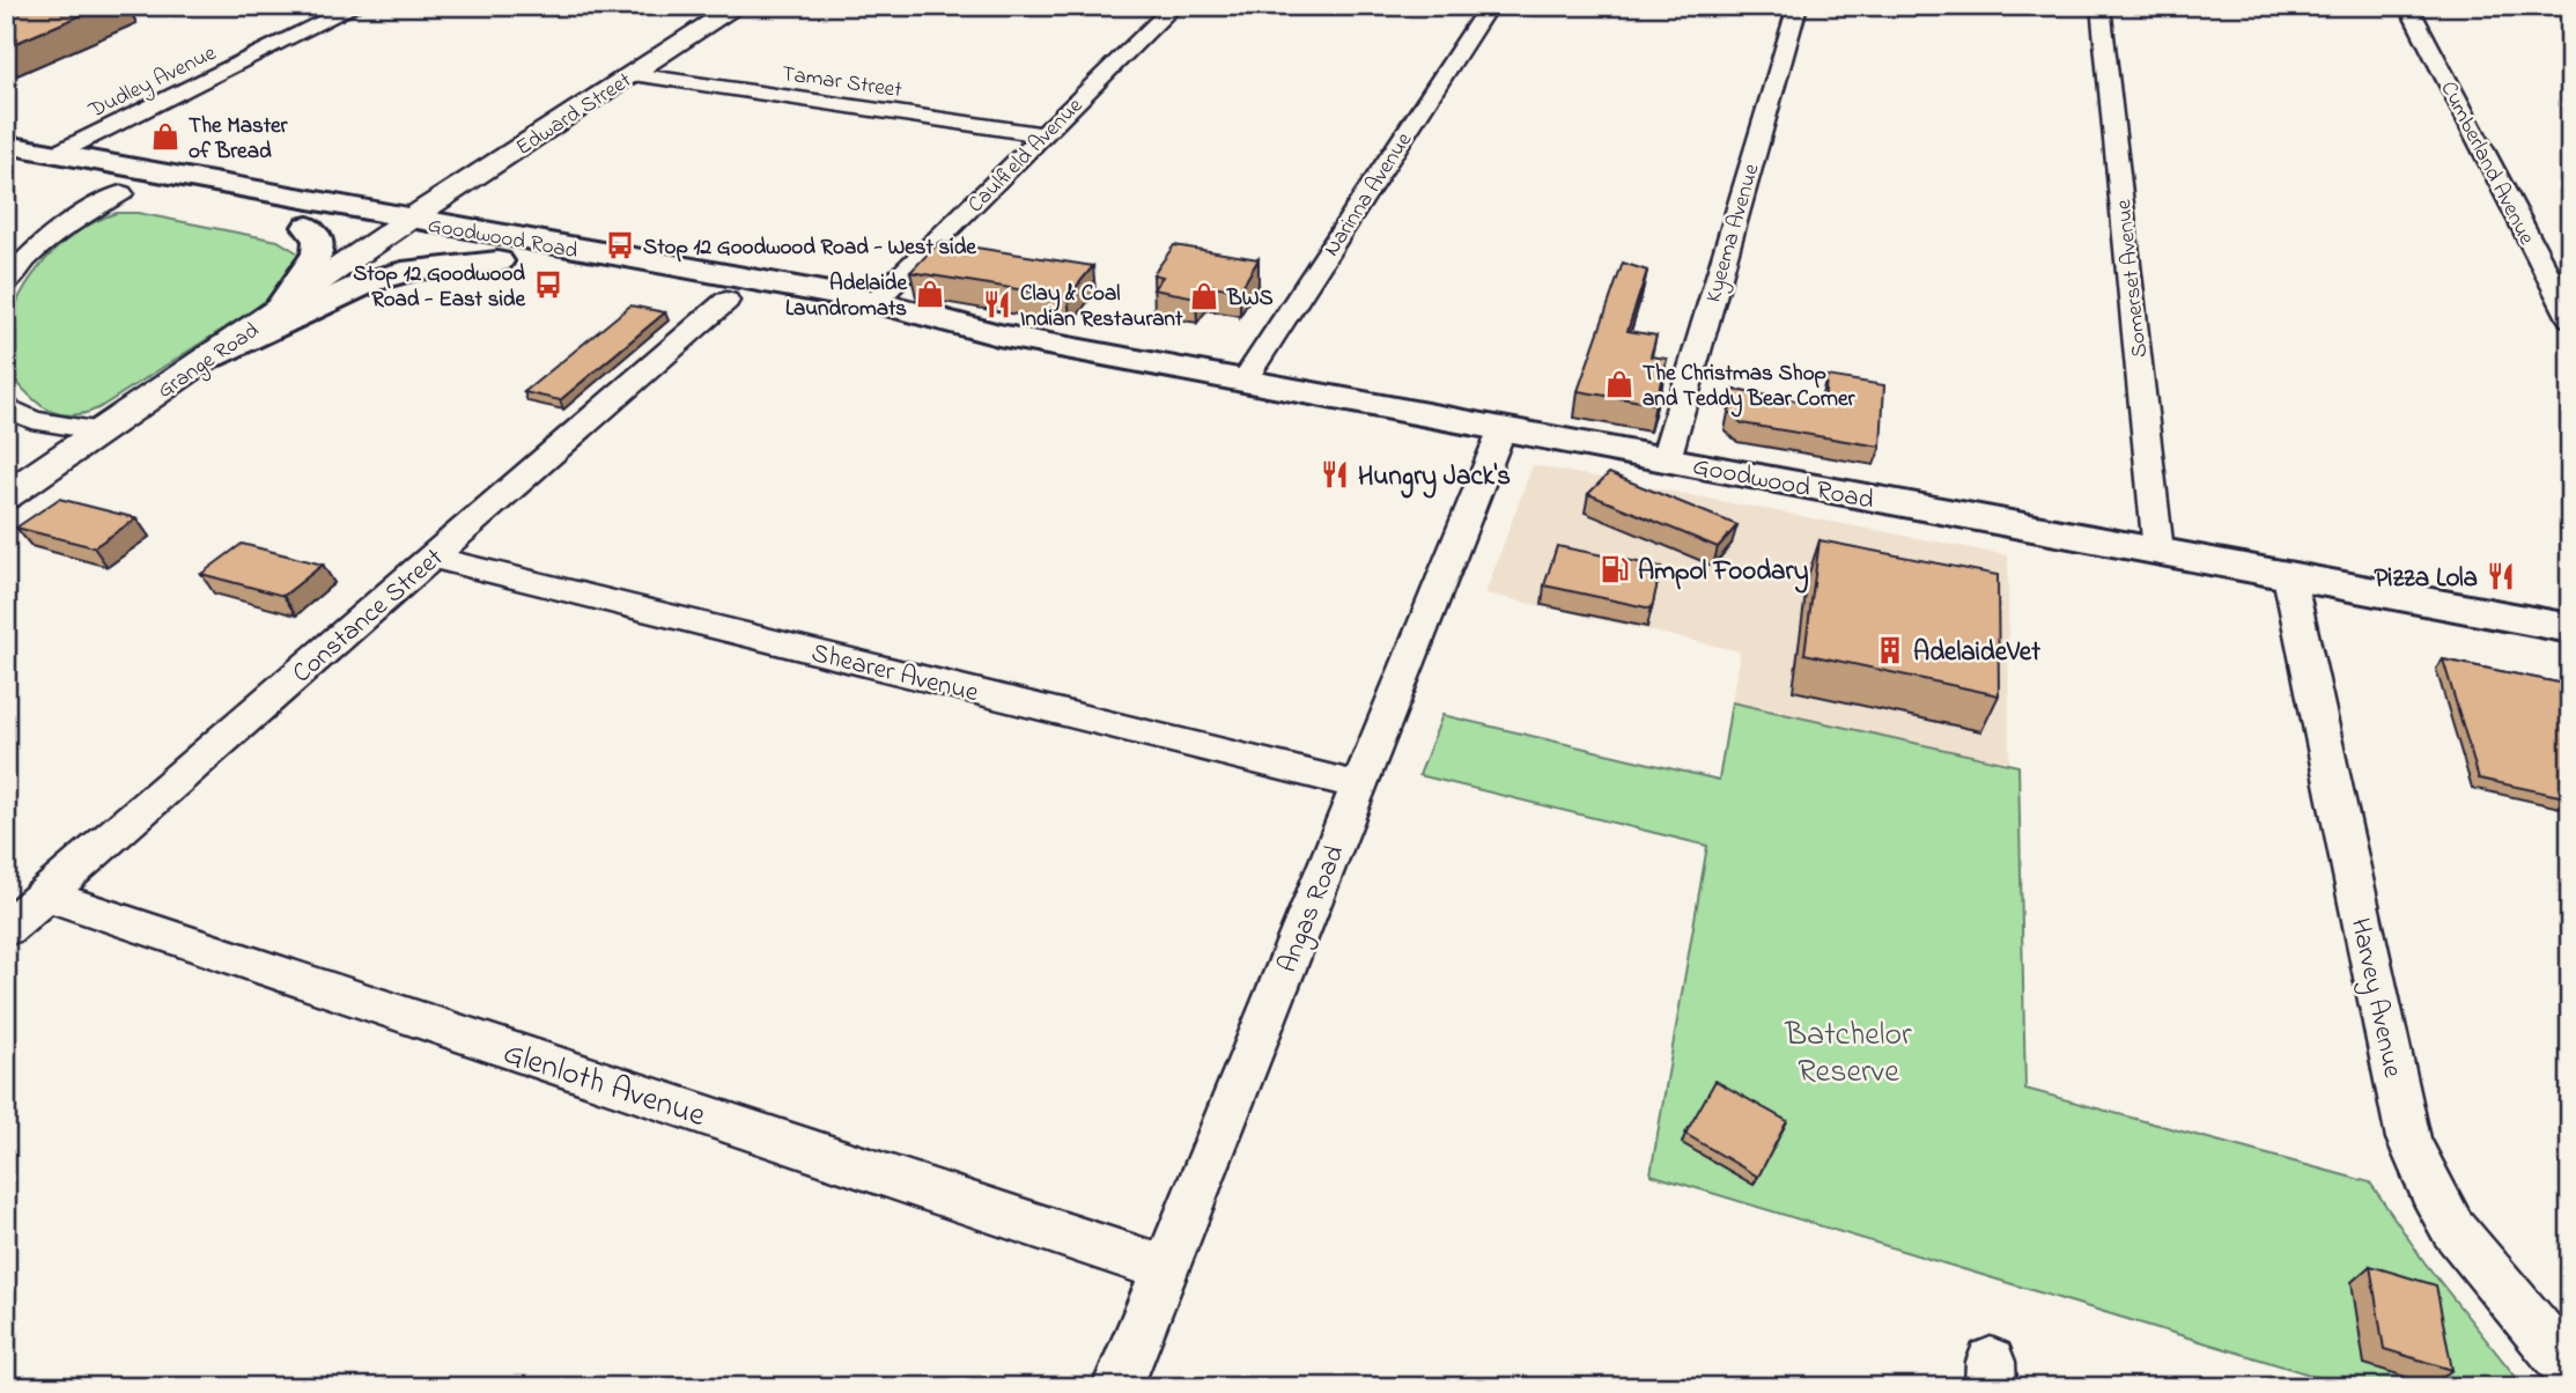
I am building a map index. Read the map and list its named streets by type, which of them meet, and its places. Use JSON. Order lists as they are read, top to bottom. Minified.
{"streets":{"main road":["Goodwood Road"],"street":["Dudley Avenue","Tamar Street","Edward Street","Caulfield Avenue","Cumberland Avenue","Narinna Avenue","Kyeema Avenue","Somerset Avenue","Grange Road","Constance Street","Shearer Avenue","Angas Road","Harvey Avenue","Glenloth Avenue"]},"crossings":[["Dudley Avenue","Goodwood Road"],["Tamar Street","Edward Street"],["Tamar Street","Caulfield Avenue"],["Edward Street","Goodwood Road"],["Edward Street","Grange Road"],["Caulfield Avenue","Goodwood Road"],["Narinna Avenue","Goodwood Road"],["Kyeema Avenue","Goodwood Road"],["Goodwood Road","Somerset Avenue"],["Goodwood Road","Grange Road"],["Goodwood Road","Constance Street"],["Goodwood Road","Angas Road"],["Goodwood Road","Harvey Avenue"],["Constance Street","Shearer Avenue"],["Constance Street","Glenloth Avenue"],["Shearer Avenue","Angas Road"],["Angas Road","Glenloth Avenue"]],"parks":["Batchelor Reserve"],"places":{"shop":["The Master of Bread","Adelaide Laundromats","BWS","The Christmas Shop and Teddy Bear Corner"],"bus stop":["Stop 12 Goodwood Road - West side","Stop 12 Goodwood Road - East side"],"restaurant":["Clay & Coal Indian Restaurant","Hungry Jack's","Pizza Lola"],"fuel station":["Ampol Foodary"],"building":["AdelaideVet"]}}
